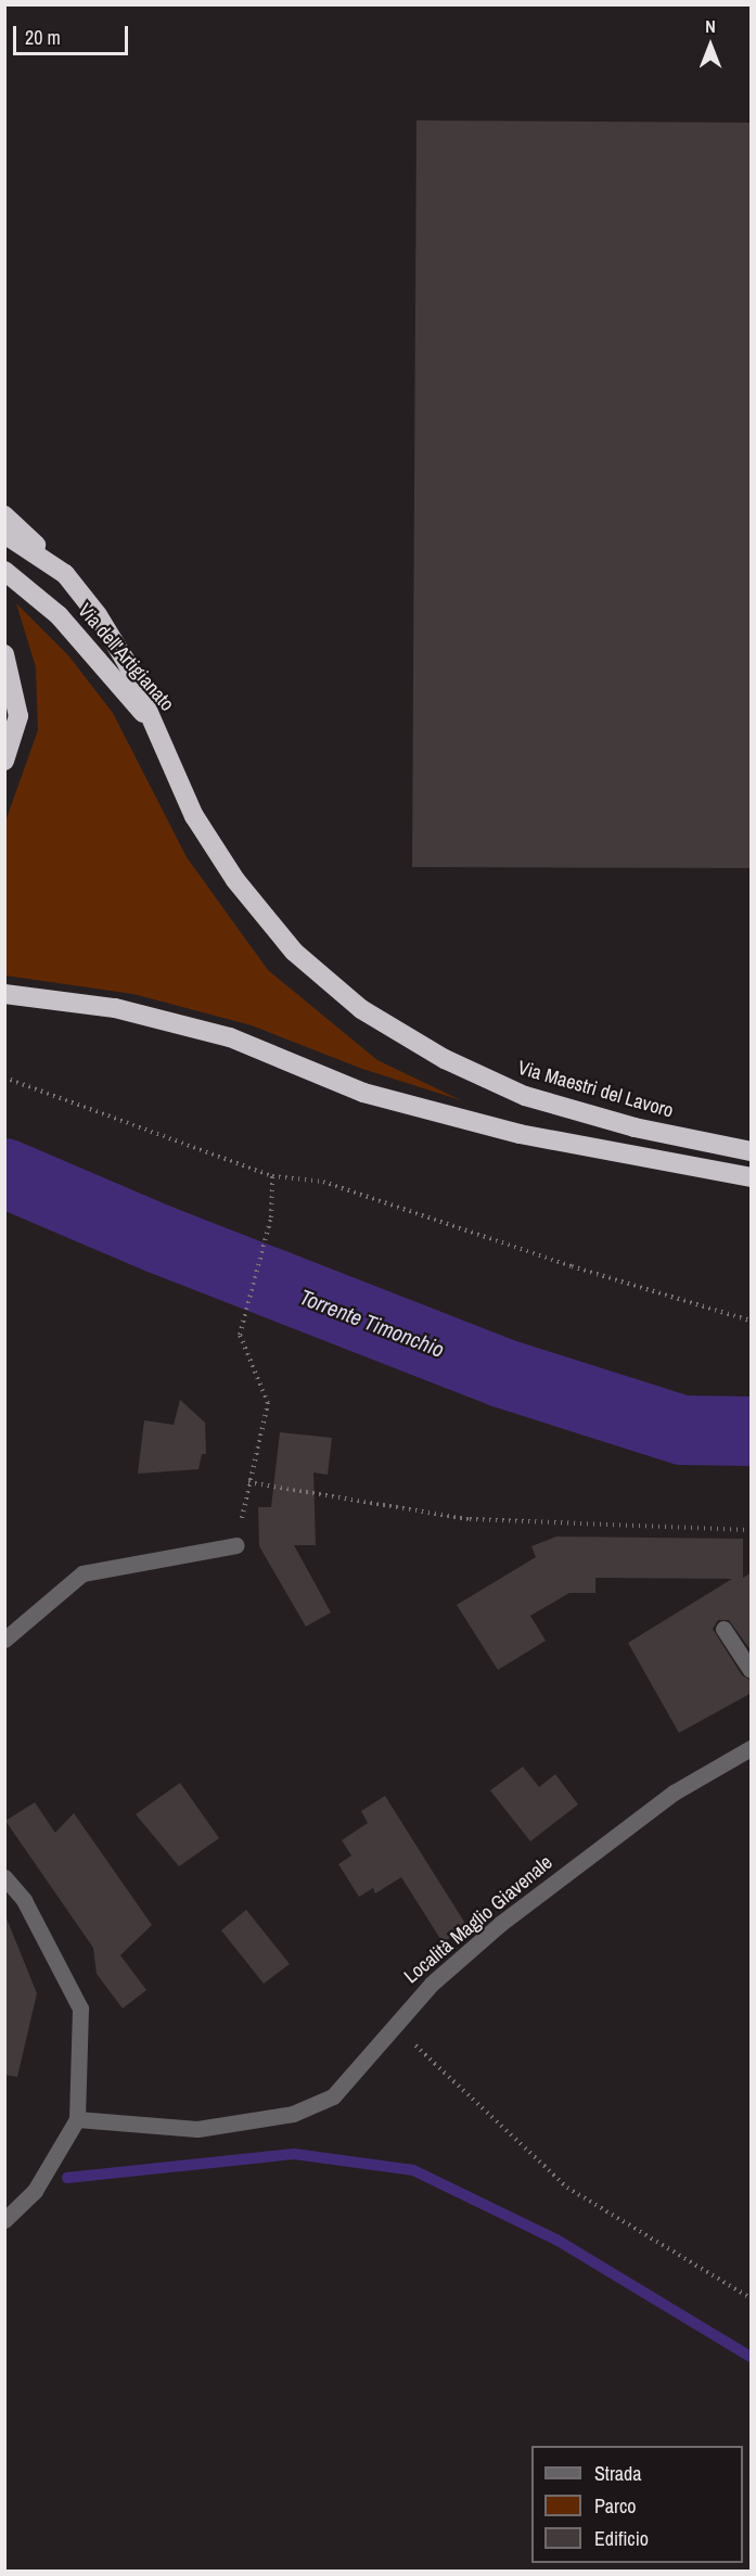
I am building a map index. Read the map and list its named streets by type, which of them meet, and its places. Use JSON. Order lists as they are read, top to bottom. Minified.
{"streets":{"highway":["Via dell'Artigianato","Via Maestri del Lavoro"],"street":["Località Maglio Giavenale"]},"crossings":[["Via dell'Artigianato","Via Maestri del Lavoro"]],"water":["Torrente Timonchio"],"legend":["Strada","Parco","Edificio"],"scale_bar":"20 m","north":"top"}
